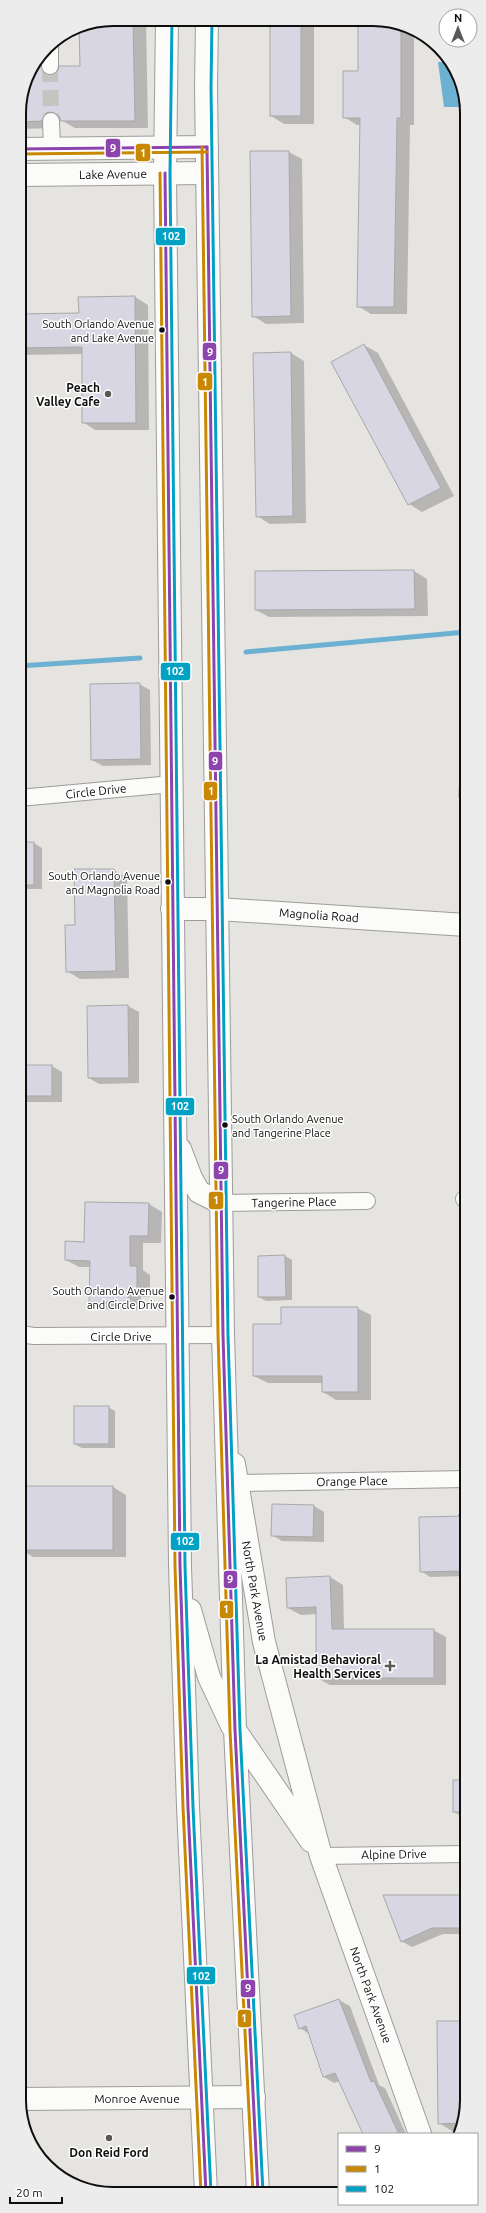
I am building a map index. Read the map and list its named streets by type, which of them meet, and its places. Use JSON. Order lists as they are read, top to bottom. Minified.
{"streets":{"main road":["Lake Avenue","Magnolia Road","North Park Avenue","Monroe Avenue"],"street":["Circle Drive","Tangerine Place","Orange Place","Alpine Drive"]},"crossings":[["Orange Place","North Park Avenue"],["North Park Avenue","Alpine Drive"]],"places":{"other":["South Orlando Avenue and Lake Avenue","Peach Valley Cafe","South Orlando Avenue and Magnolia Road","South Orlando Avenue and Tangerine Place","South Orlando Avenue and Circle Drive","Don Reid Ford"],"health":["La Amistad Behavioral Health Services"]},"lines":["transit line 102","transit line 9","transit line 1"],"legend":["9","1","102"],"scale_bar":"20 m","north":"top"}
